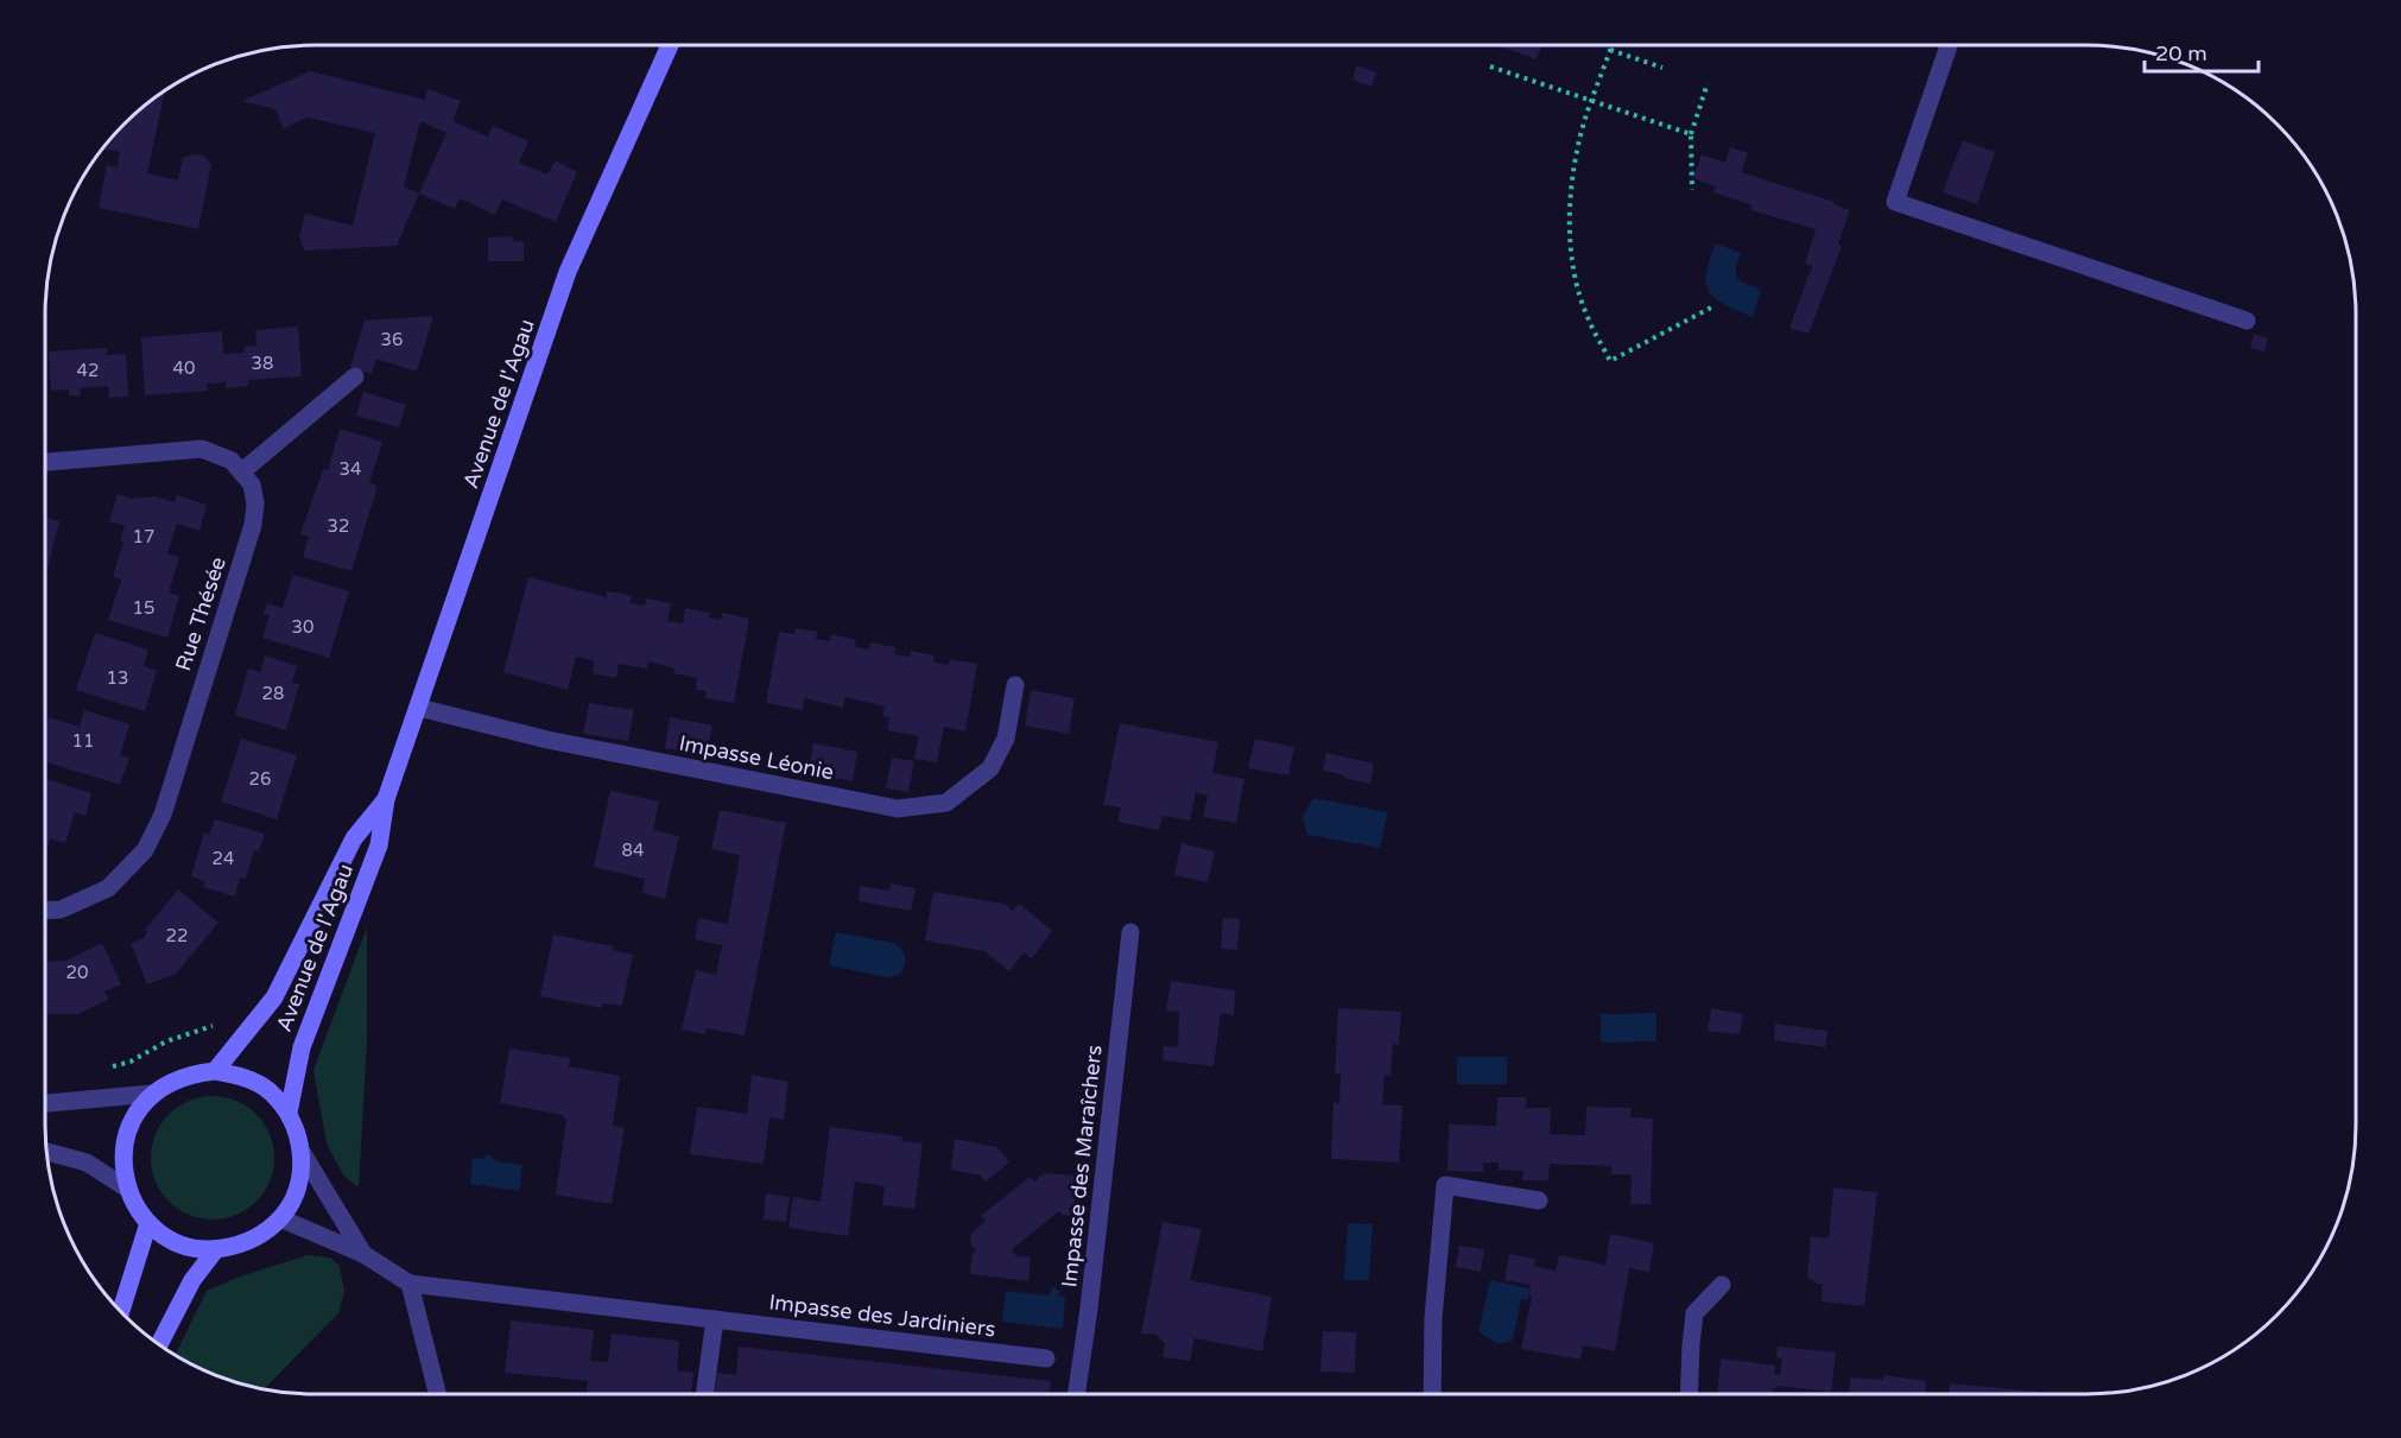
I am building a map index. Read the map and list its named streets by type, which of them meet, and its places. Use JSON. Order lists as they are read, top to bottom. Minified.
{"streets":{"street":["Avenue de l'Agau","Rue Thésée","Impasse Léonie","Impasse des Maraîchers","Impasse des Jardiniers"]},"crossings":[["Avenue de l'Agau","Impasse Léonie"]],"house_numbers":["36","38","40","42","34","32","17","15","30","13","28","11","26","84","24","22","20"],"scale_bar":"20 m"}
